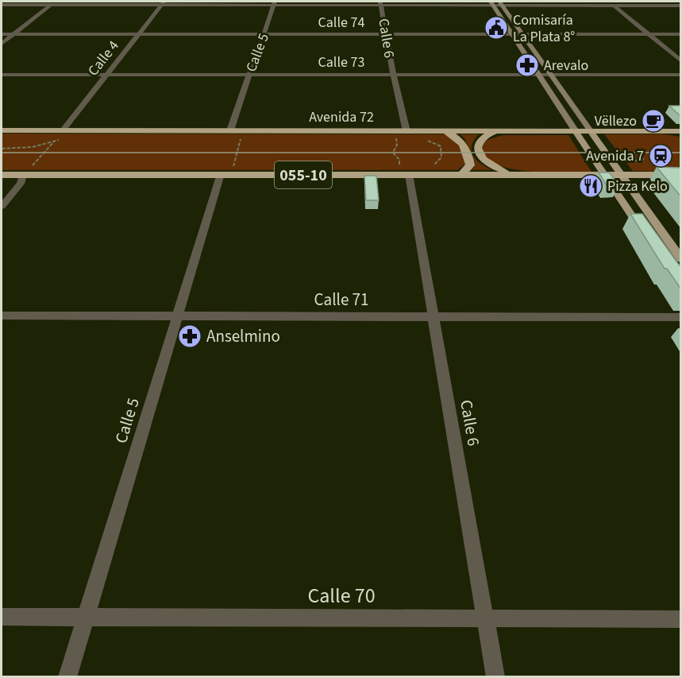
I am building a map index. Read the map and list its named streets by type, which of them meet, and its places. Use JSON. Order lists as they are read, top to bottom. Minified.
{"streets":{"highway":["Avenida 72","055-10"],"street":["Calle 74","Calle 6","Calle 5","Calle 4","Calle 73","Calle 71","Calle 70"]},"crossings":[["Calle 74","Calle 6"],["Calle 74","Calle 5"],["Calle 74","Calle 4"],["Calle 6","Calle 73"],["Calle 6","Avenida 72"],["Calle 6","055-10"],["Calle 6","Calle 71"],["Calle 6","Calle 70"],["Calle 5","Calle 73"],["Calle 5","Avenida 72"],["Calle 5","055-10"],["Calle 5","Calle 71"],["Calle 5","Calle 70"],["Calle 4","Calle 73"],["Calle 4","Avenida 72"]],"places":{"public building":["Comisaría La Plata 8°"],"pharmacy":["Arevalo","Anselmino"],"cafe":["Vëllezo"],"station":["Avenida 7"],"restaurant":["Pizza Kelo"]}}
